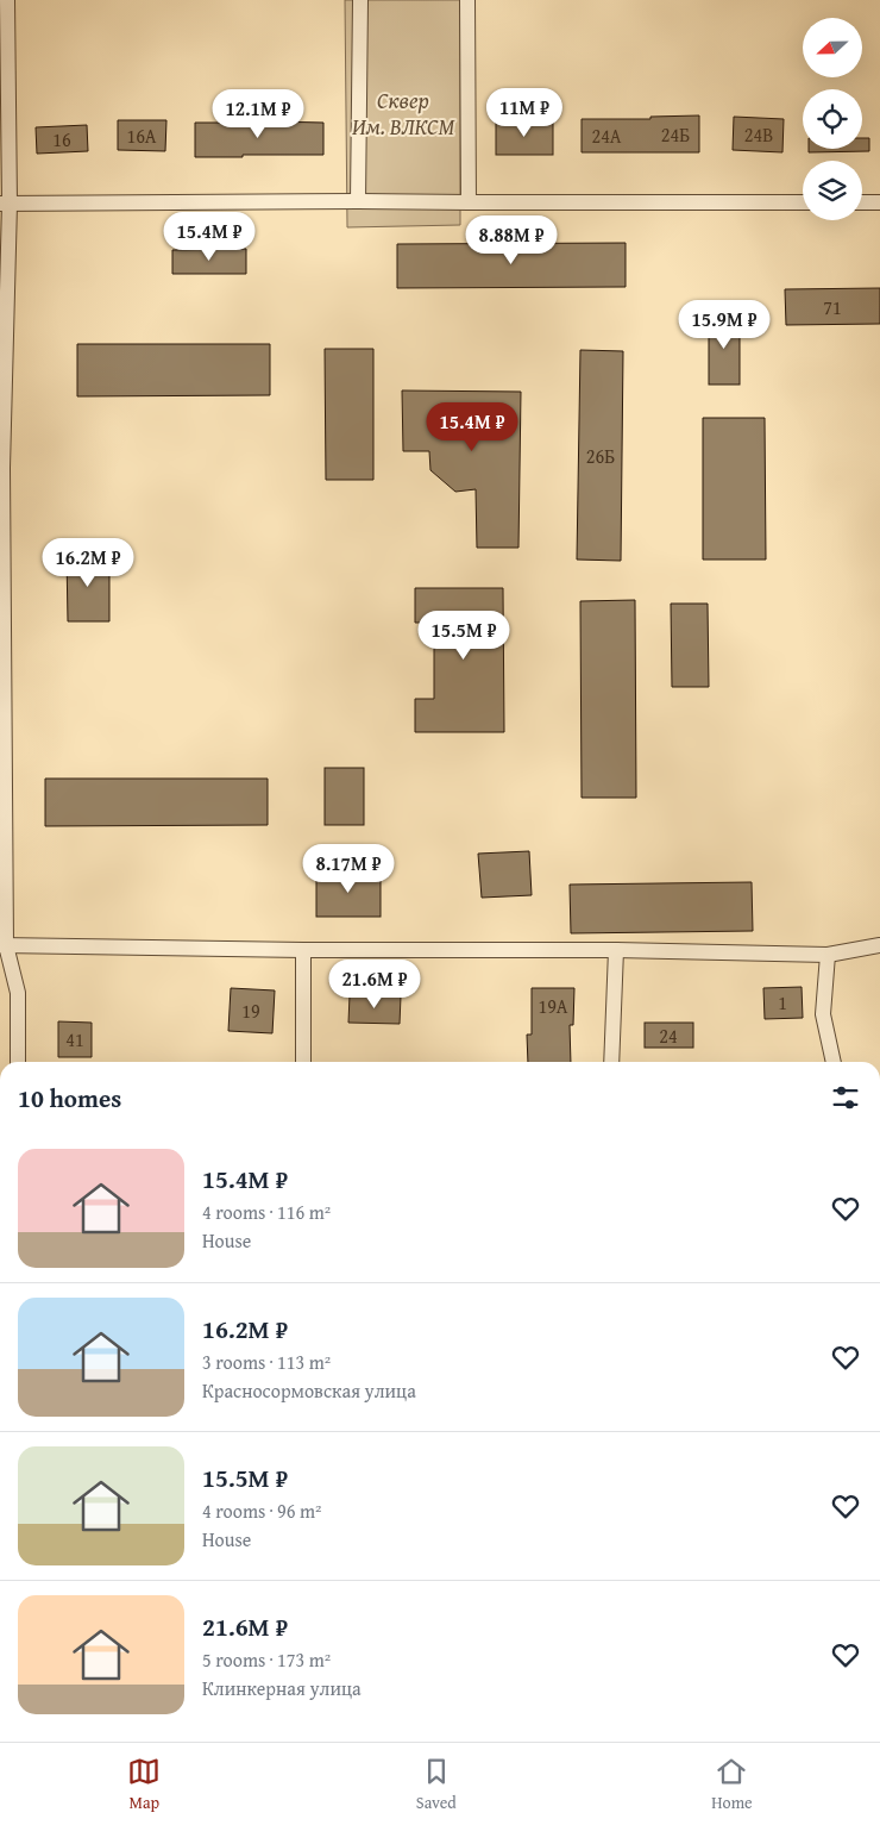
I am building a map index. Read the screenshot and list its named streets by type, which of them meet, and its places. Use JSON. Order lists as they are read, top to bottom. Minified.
{"parks":["Сквер Им. ВЛКСМ"],"house_numbers":["24Б","24В","16А","24А","16","71","26Б","1","19А","19","24","41"],"north":"left","page":{"price":["11M ₽","12.1M ₽","15.4M ₽","8.88M ₽","15.9M ₽","15.4M ₽","16.2M ₽","15.5M ₽","8.17M ₽","21.6M ₽"],"heading":"10 homes","list":[{"name":"15.4M ₽","note":"4 rooms · 116 m² · House"},{"name":"16.2M ₽","note":"3 rooms · 113 m² · Красносормовская улица"},{"name":"15.5M ₽","note":"4 rooms · 96 m² · House"},{"name":"21.6M ₽","note":"5 rooms · 173 m² · Клинкерная улица"}],"tabs":["Map","Saved","Home"]}}
